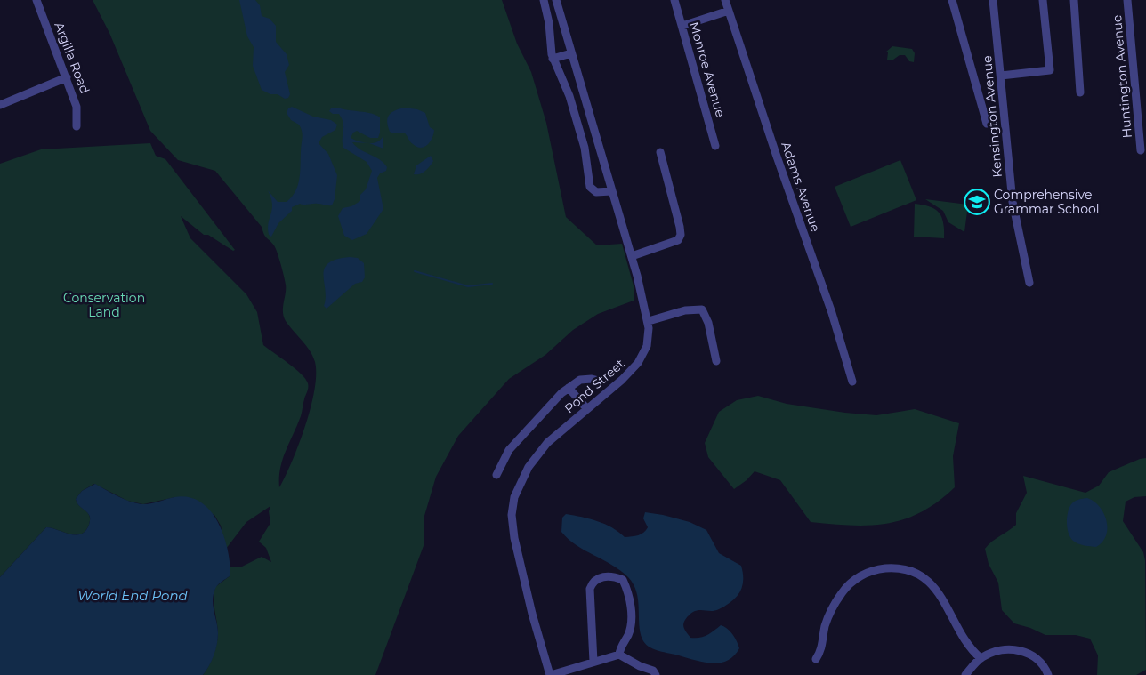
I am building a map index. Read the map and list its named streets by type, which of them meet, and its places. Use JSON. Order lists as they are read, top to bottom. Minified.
{"streets":{"street":["Argilla Road","Monroe Avenue","Huntington Avenue","Kensington Avenue","Adams Avenue","Pond Street"]},"water":["World End Pond"],"parks":["Conservation Land"],"places":{"school or university":["Comprehensive Grammar School"]}}
